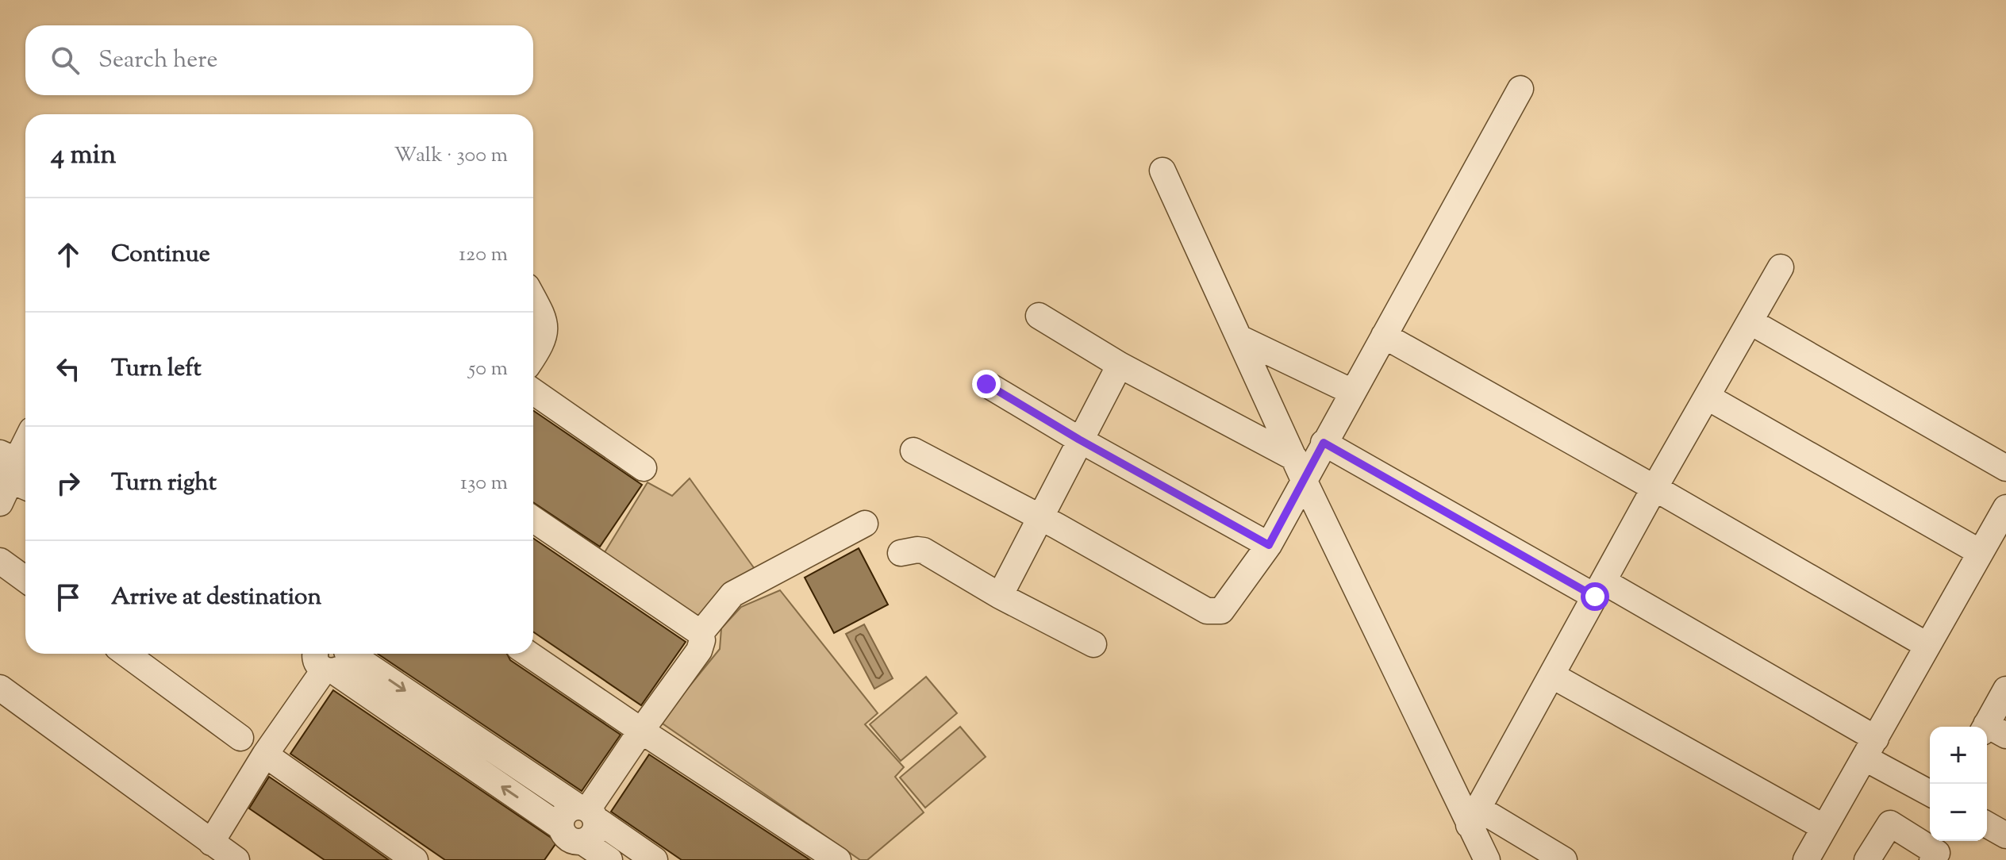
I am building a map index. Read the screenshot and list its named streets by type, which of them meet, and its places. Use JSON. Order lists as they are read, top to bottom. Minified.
{"page":{"search":"Search here","heading":["4 min","Walk · 300 m"],"list":[["Continue","120 m"],["Turn left","50 m"],["Turn right","130 m"],"Arrive at destination"],"map_buttons":["+","−"]}}
